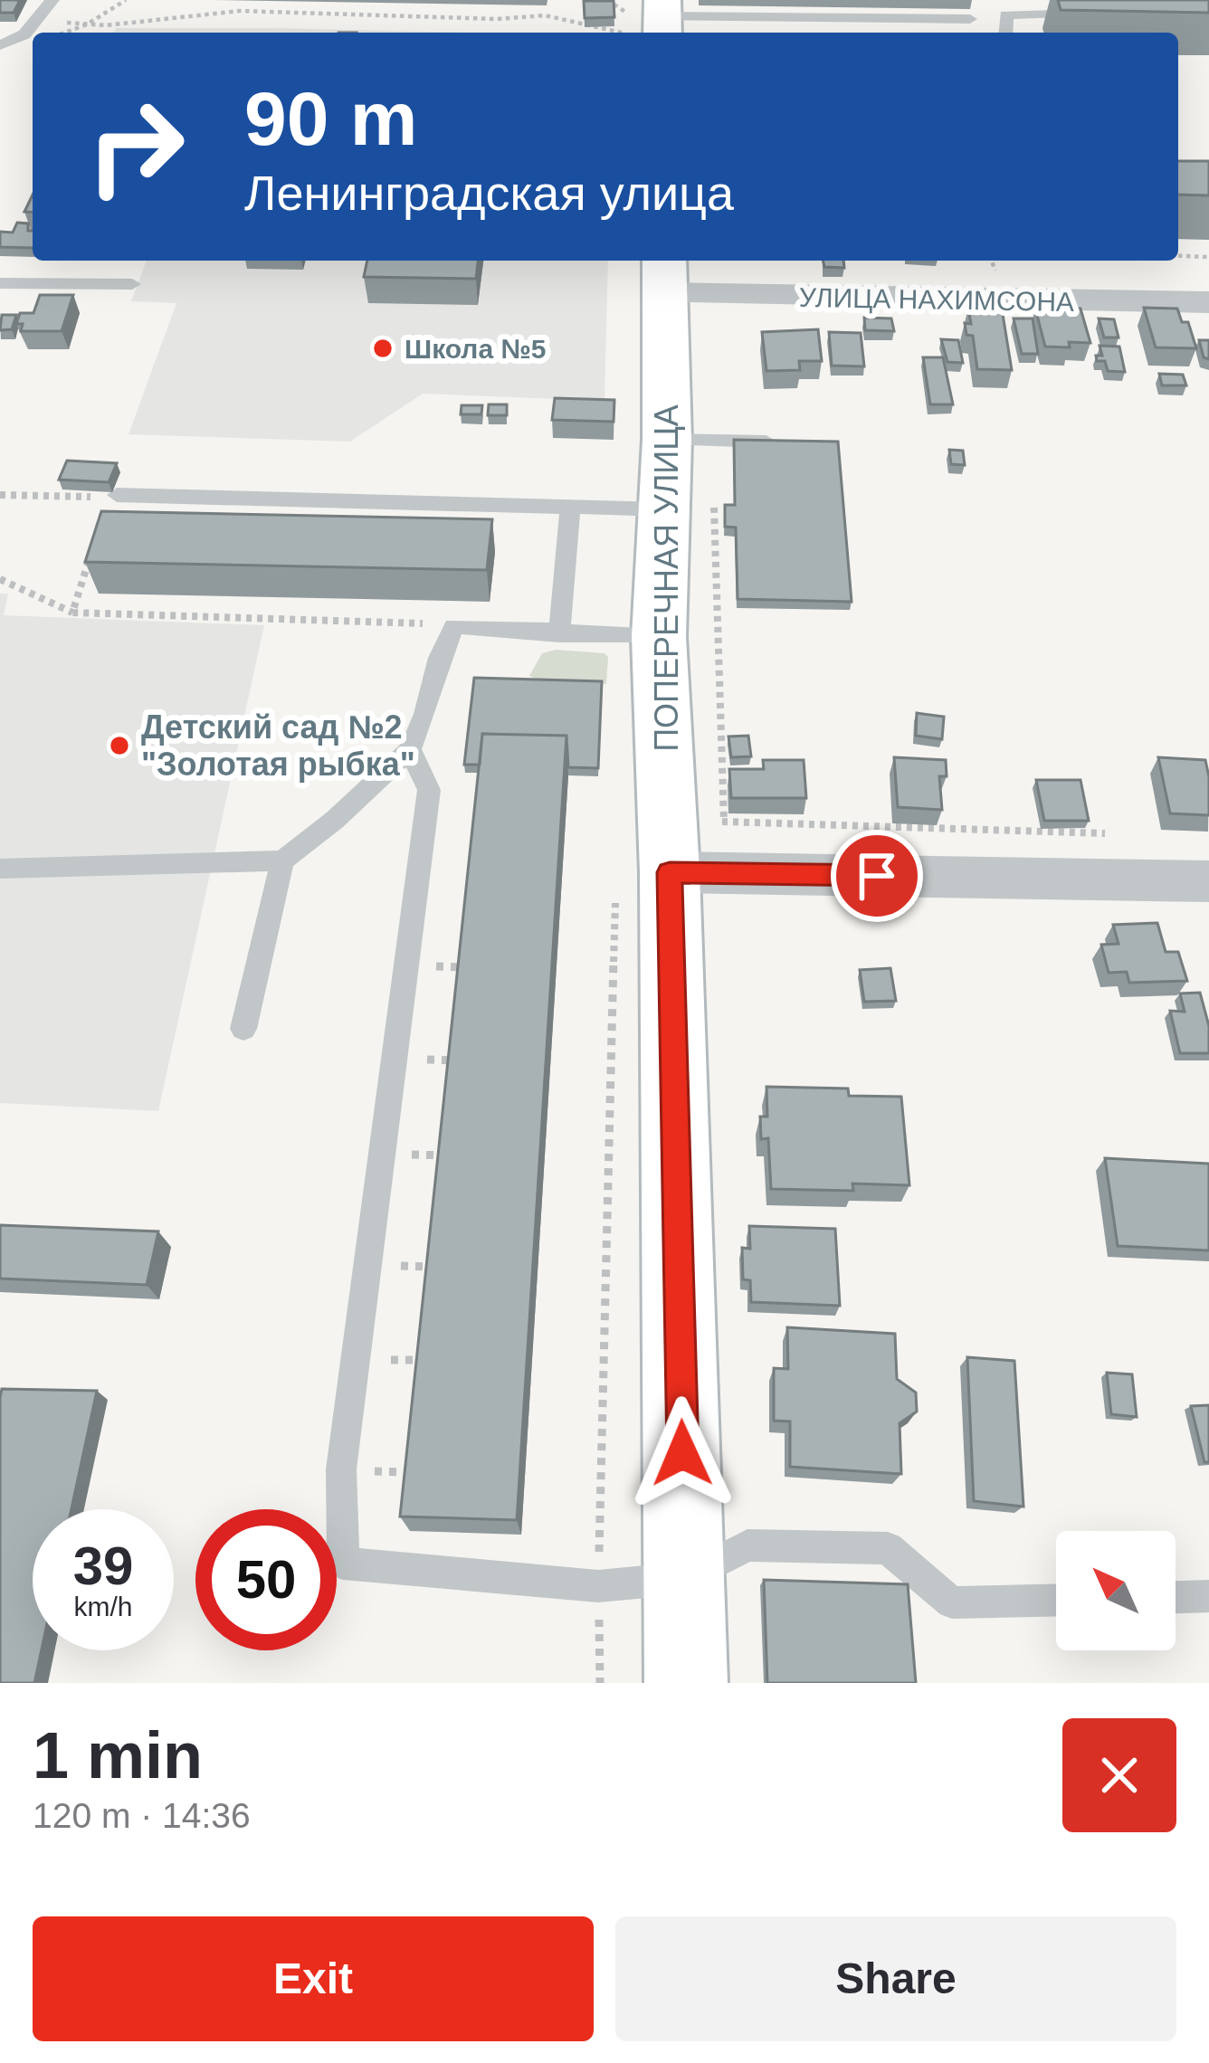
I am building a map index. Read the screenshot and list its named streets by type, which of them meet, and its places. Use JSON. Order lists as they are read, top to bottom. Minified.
{"streets":{"main road":["ПОПЕРЕЧНАЯ УЛИЦА"],"street":["УЛИЦА НАХИМСОНА"]},"crossings":[["УЛИЦА НАХИМСОНА","ПОПЕРЕЧНАЯ УЛИЦА"]],"places":["Школа №5","Детский сад №2 \"Золотая рыбка\""],"north":"top left","page":{"turn":["90 m","Ленинградская улица"],"speed":"39 km/h","limit":"50","heading":["1 min","120 m · 14:36"],"buttons":["Exit","Share"]}}
